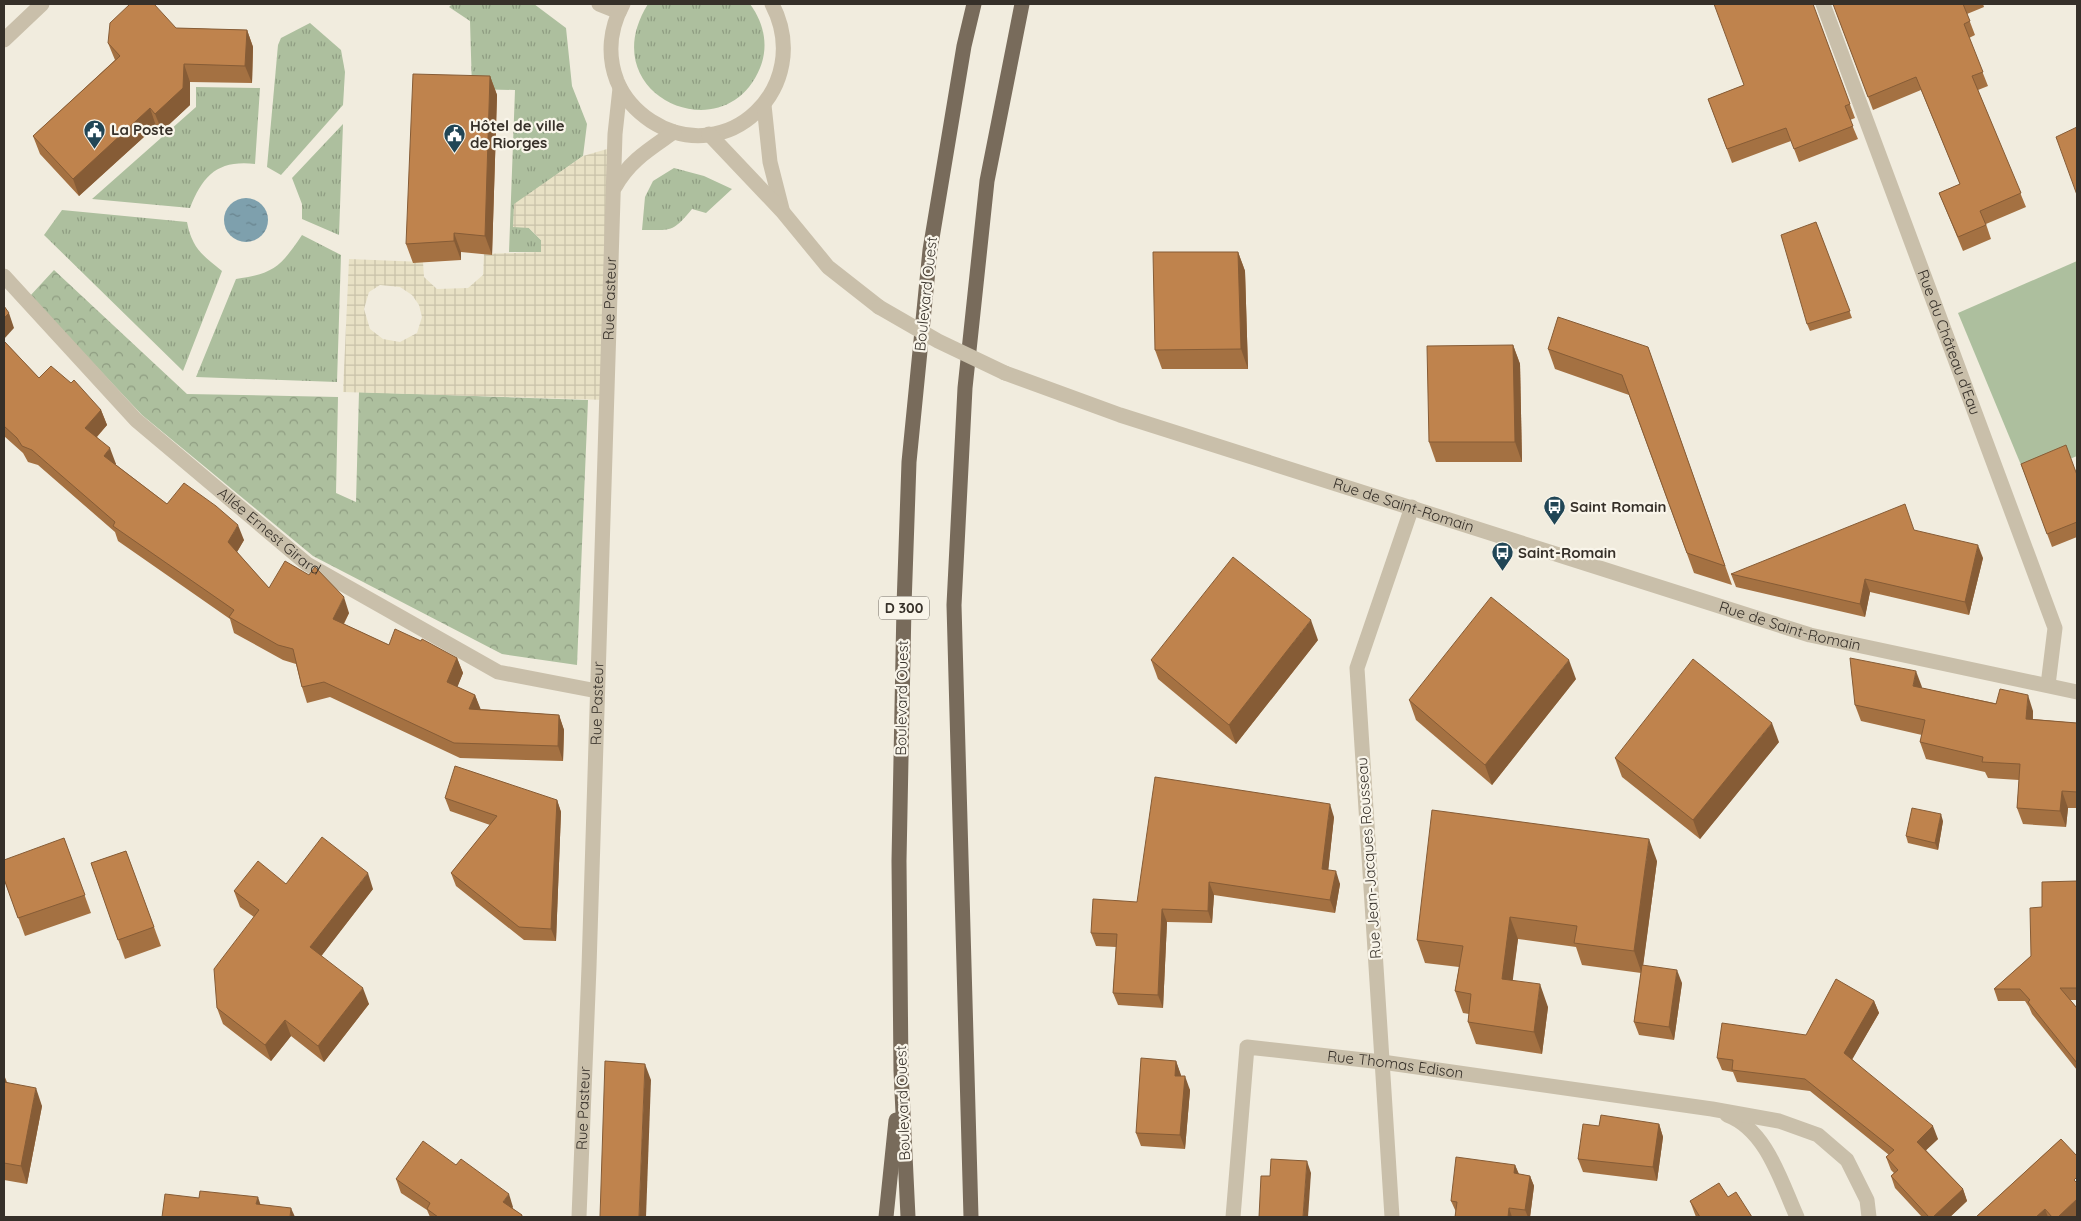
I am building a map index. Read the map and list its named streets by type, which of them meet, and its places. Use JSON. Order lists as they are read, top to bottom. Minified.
{"streets":{"main road":["Boulevard Ouest","D 300"],"street":["Rue Pasteur","Rue du Château d'Eau","Rue de Saint-Romain","Allée Ernest Girard","Rue Jean-Jacques Rousseau","Rue Thomas Edison"]},"crossings":[["Rue Pasteur","Allée Ernest Girard"],["Rue du Château d'Eau","Rue de Saint-Romain"],["Rue de Saint-Romain","Rue Jean-Jacques Rousseau"],["Rue Jean-Jacques Rousseau","Rue Thomas Edison"]],"places":{"public building":["La Poste","Hôtel de ville de Riorges"],"bus stop":["Saint Romain","Saint-Romain"]}}
